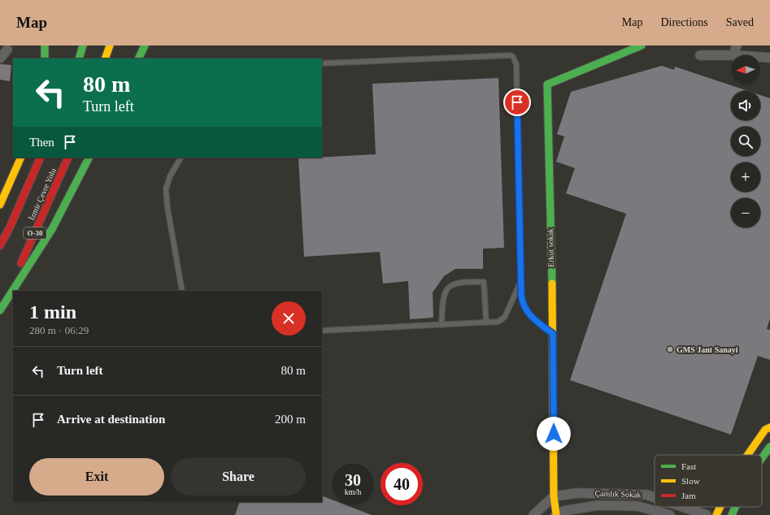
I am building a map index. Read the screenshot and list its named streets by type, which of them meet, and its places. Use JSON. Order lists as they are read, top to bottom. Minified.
{"streets":{"main road":["İzmir Çevre Yolu","O-30","Erkut sokak"],"street":["Çamlık Sokak"]},"crossings":[["Erkut sokak","Çamlık Sokak"]],"places":["GMS Jant Sanayi"],"legend":["Fast","Slow","Jam"],"north":"left","page":{"header":"Map","nav":["Map","Directions","Saved"],"map_buttons":["+","−"],"turn":["80 m","Turn left"],"then":"Then","heading":["1 min","280 m · 06:29"],"list":[{"name":"Turn left","value":"80 m"},{"name":"Arrive at destination","value":"200 m"}],"buttons":["Exit","Share"],"speed":"30 km/h","limit":"40"}}
